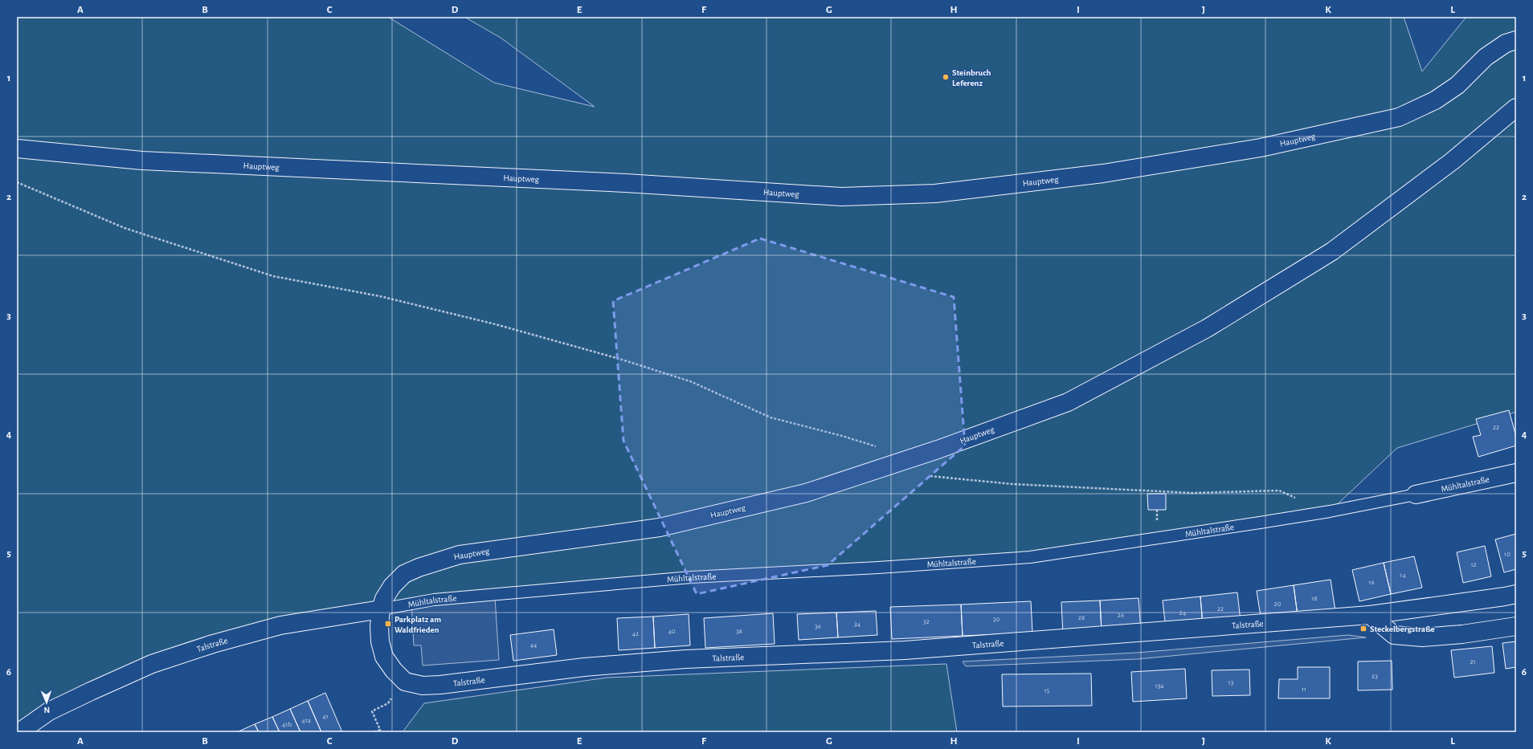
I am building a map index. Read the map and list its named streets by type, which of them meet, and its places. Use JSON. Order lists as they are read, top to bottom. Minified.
{"streets":{"street":["Hauptweg","Mühltalstraße","Talstraße"]},"crossings":[["Hauptweg","Mühltalstraße"],["Hauptweg","Talstraße"],["Mühltalstraße","Talstraße"]],"places":{"other":["Steinbruch Leferenz"],"transit":["Parkplatz am Waldfrieden","Steckelbergstraße"]},"house_numbers":["22","10","12","14","16","18","20","22","24","26","28","30","32","34","36","40","38","42","44","21","23","13","13a","11","15","41","41a","41b"],"north":"bottom","grid":{"columns":["A","B","C","D","E","F","G","H","I","J","K","L"],"rows":["1","2","3","4","5","6"]}}
